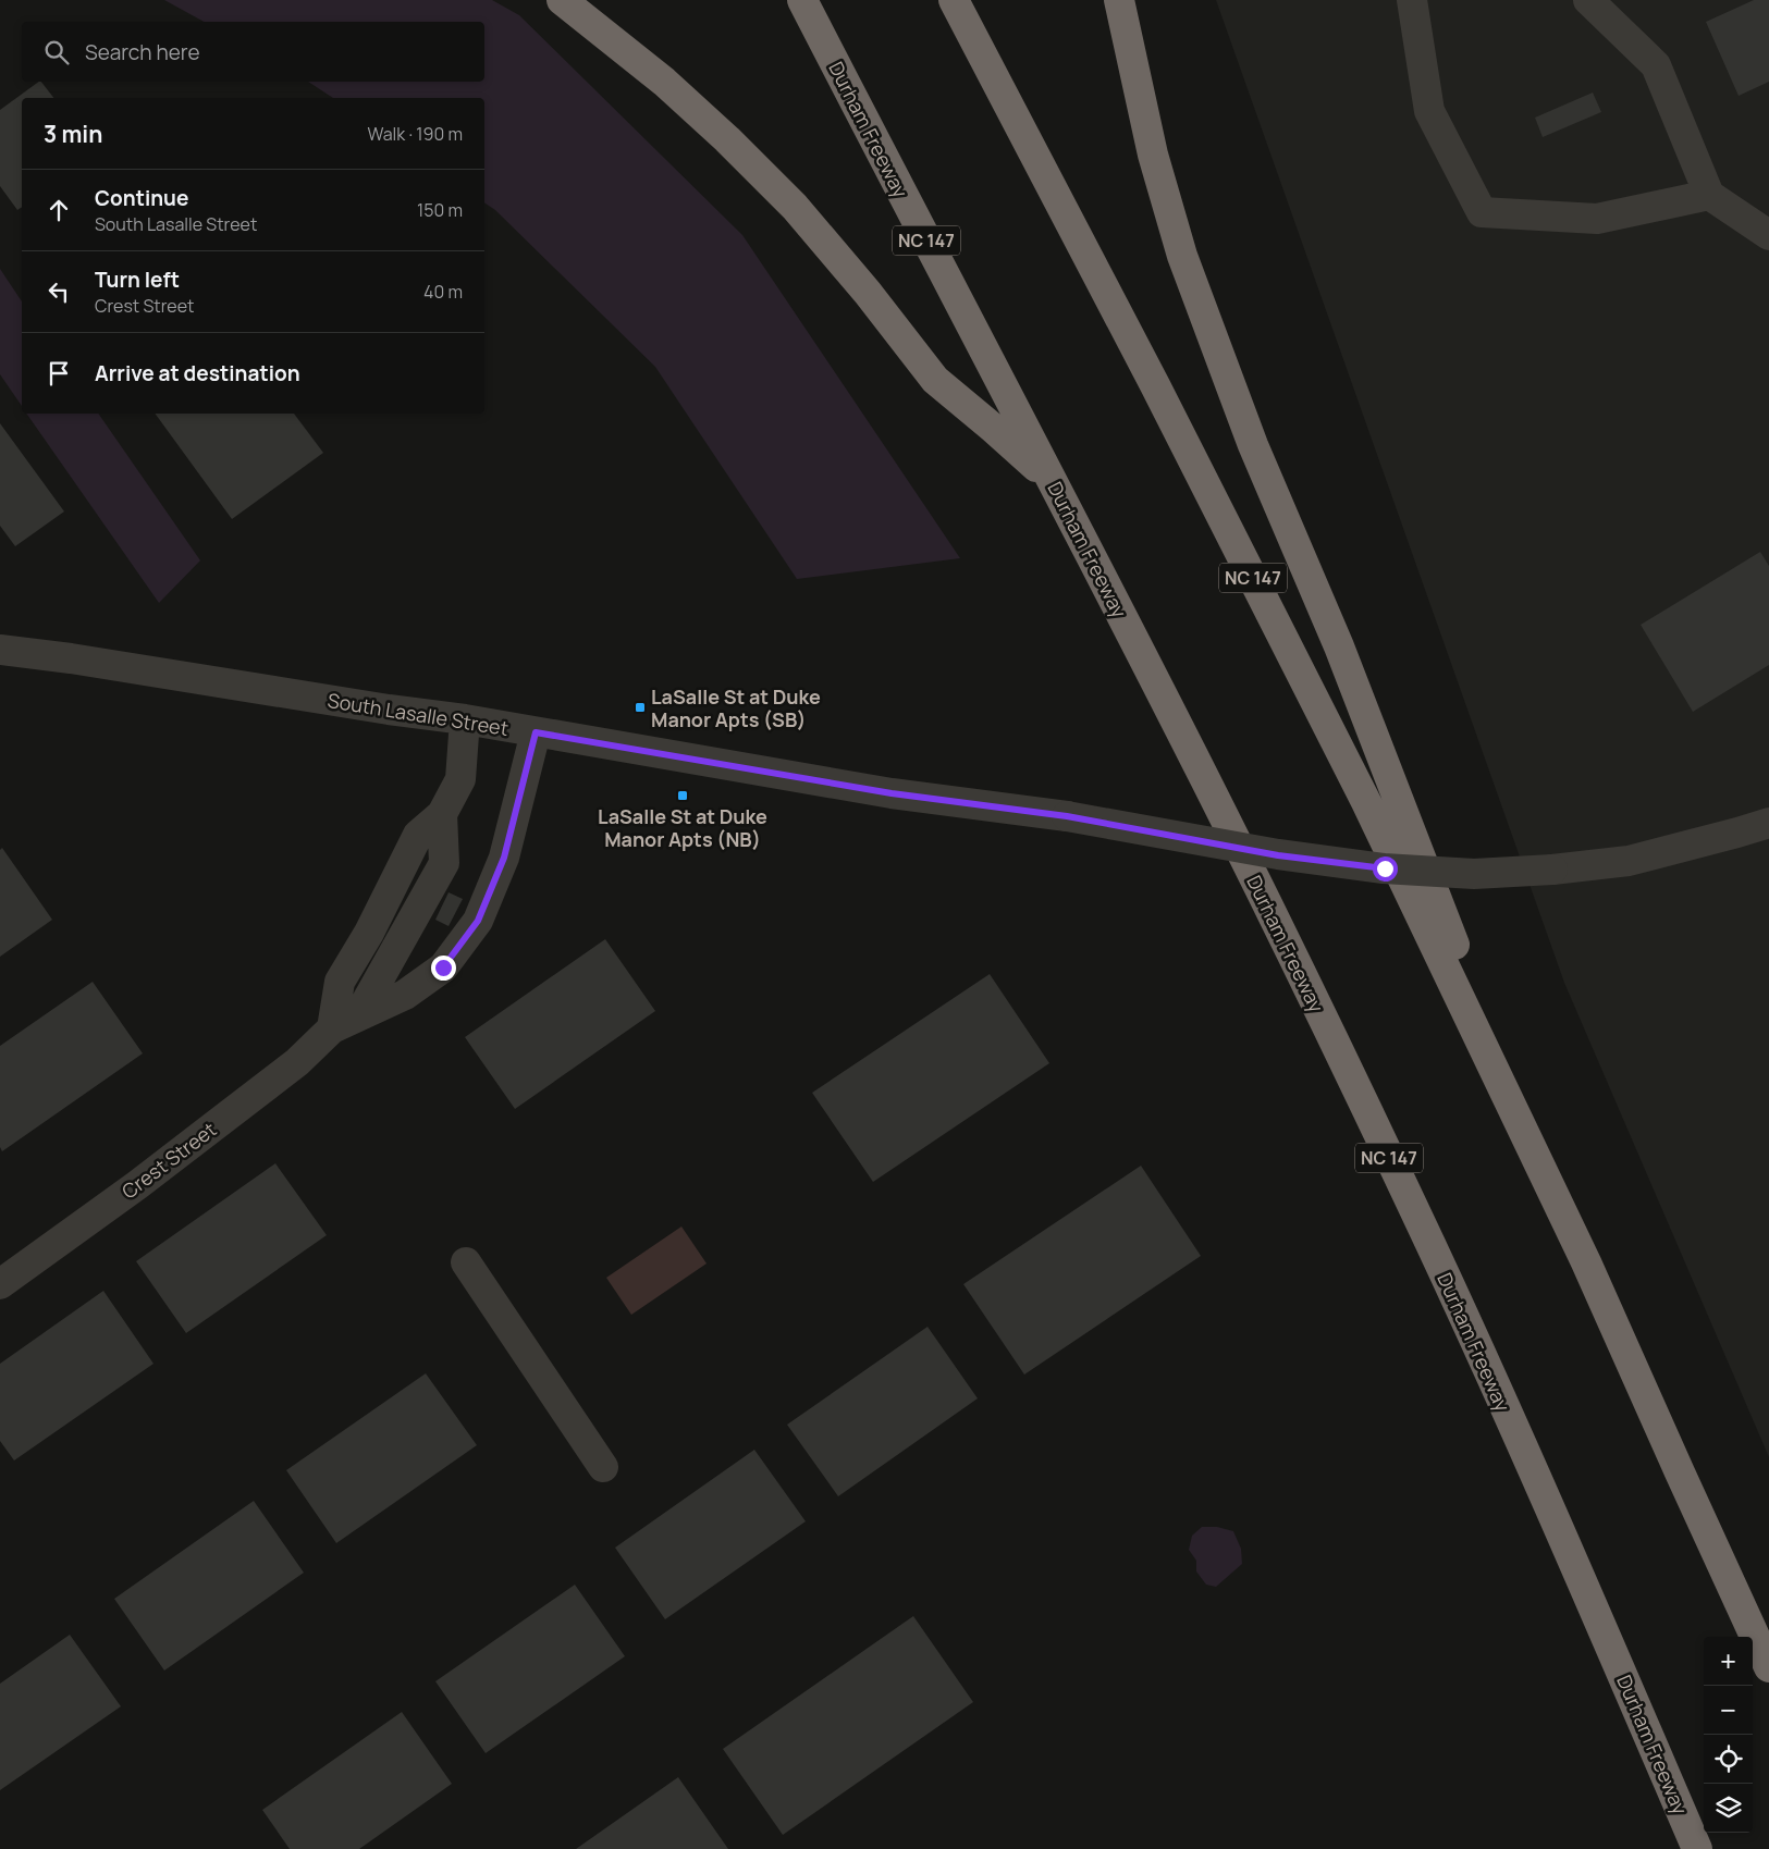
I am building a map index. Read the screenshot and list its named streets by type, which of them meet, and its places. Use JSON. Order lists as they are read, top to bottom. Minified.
{"streets":{"highway":["Durham Freeway","NC 147"],"street":["South Lasalle Street","Crest Street"]},"crossings":[["South Lasalle Street","Crest Street"]],"places":{"transit":["LaSalle St at Duke Manor Apts (SB)","LaSalle St at Duke Manor Apts (NB)"]},"page":{"search":"Search here","heading":["3 min","Walk · 190 m"],"list":[["Continue","South Lasalle Street","150 m"],["Turn left","Crest Street","40 m"],"Arrive at destination"],"map_buttons":["+","−"]}}
